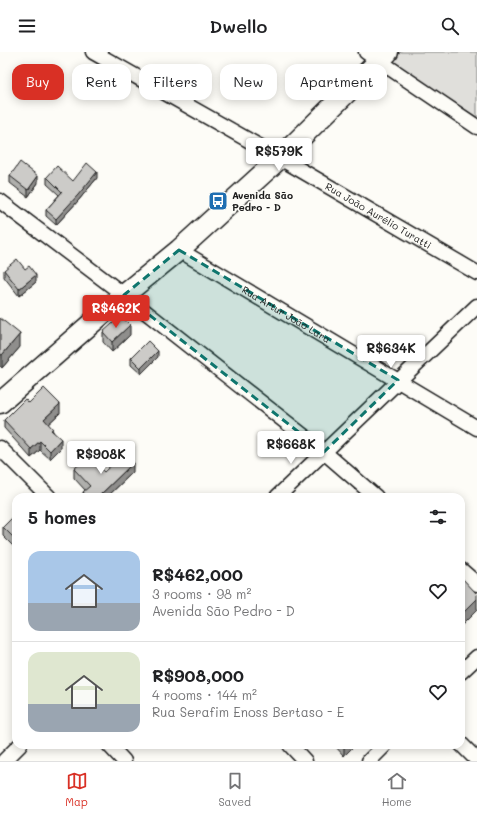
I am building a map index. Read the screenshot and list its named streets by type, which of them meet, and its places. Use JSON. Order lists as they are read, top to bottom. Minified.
{"streets":{"street":["Rua João Aurélio Turatti","Rua Artur João Lara"]},"places":{"bus stop":["Avenida São Pedro - D"]},"page":{"header":"Dwello","chip":["Buy","Rent","Filters","New","Apartment"],"price":["R$579K","R$462K","R$634K","R$668K","R$908K"],"heading":"5 homes","list":[{"name":"R$462,000","note":"3 rooms · 98 m² · Avenida São Pedro - D"},{"name":"R$908,000","note":"4 rooms · 144 m² · Rua Serafim Enoss Bertaso - E"}],"tabs":["Map","Saved","Home"]}}
